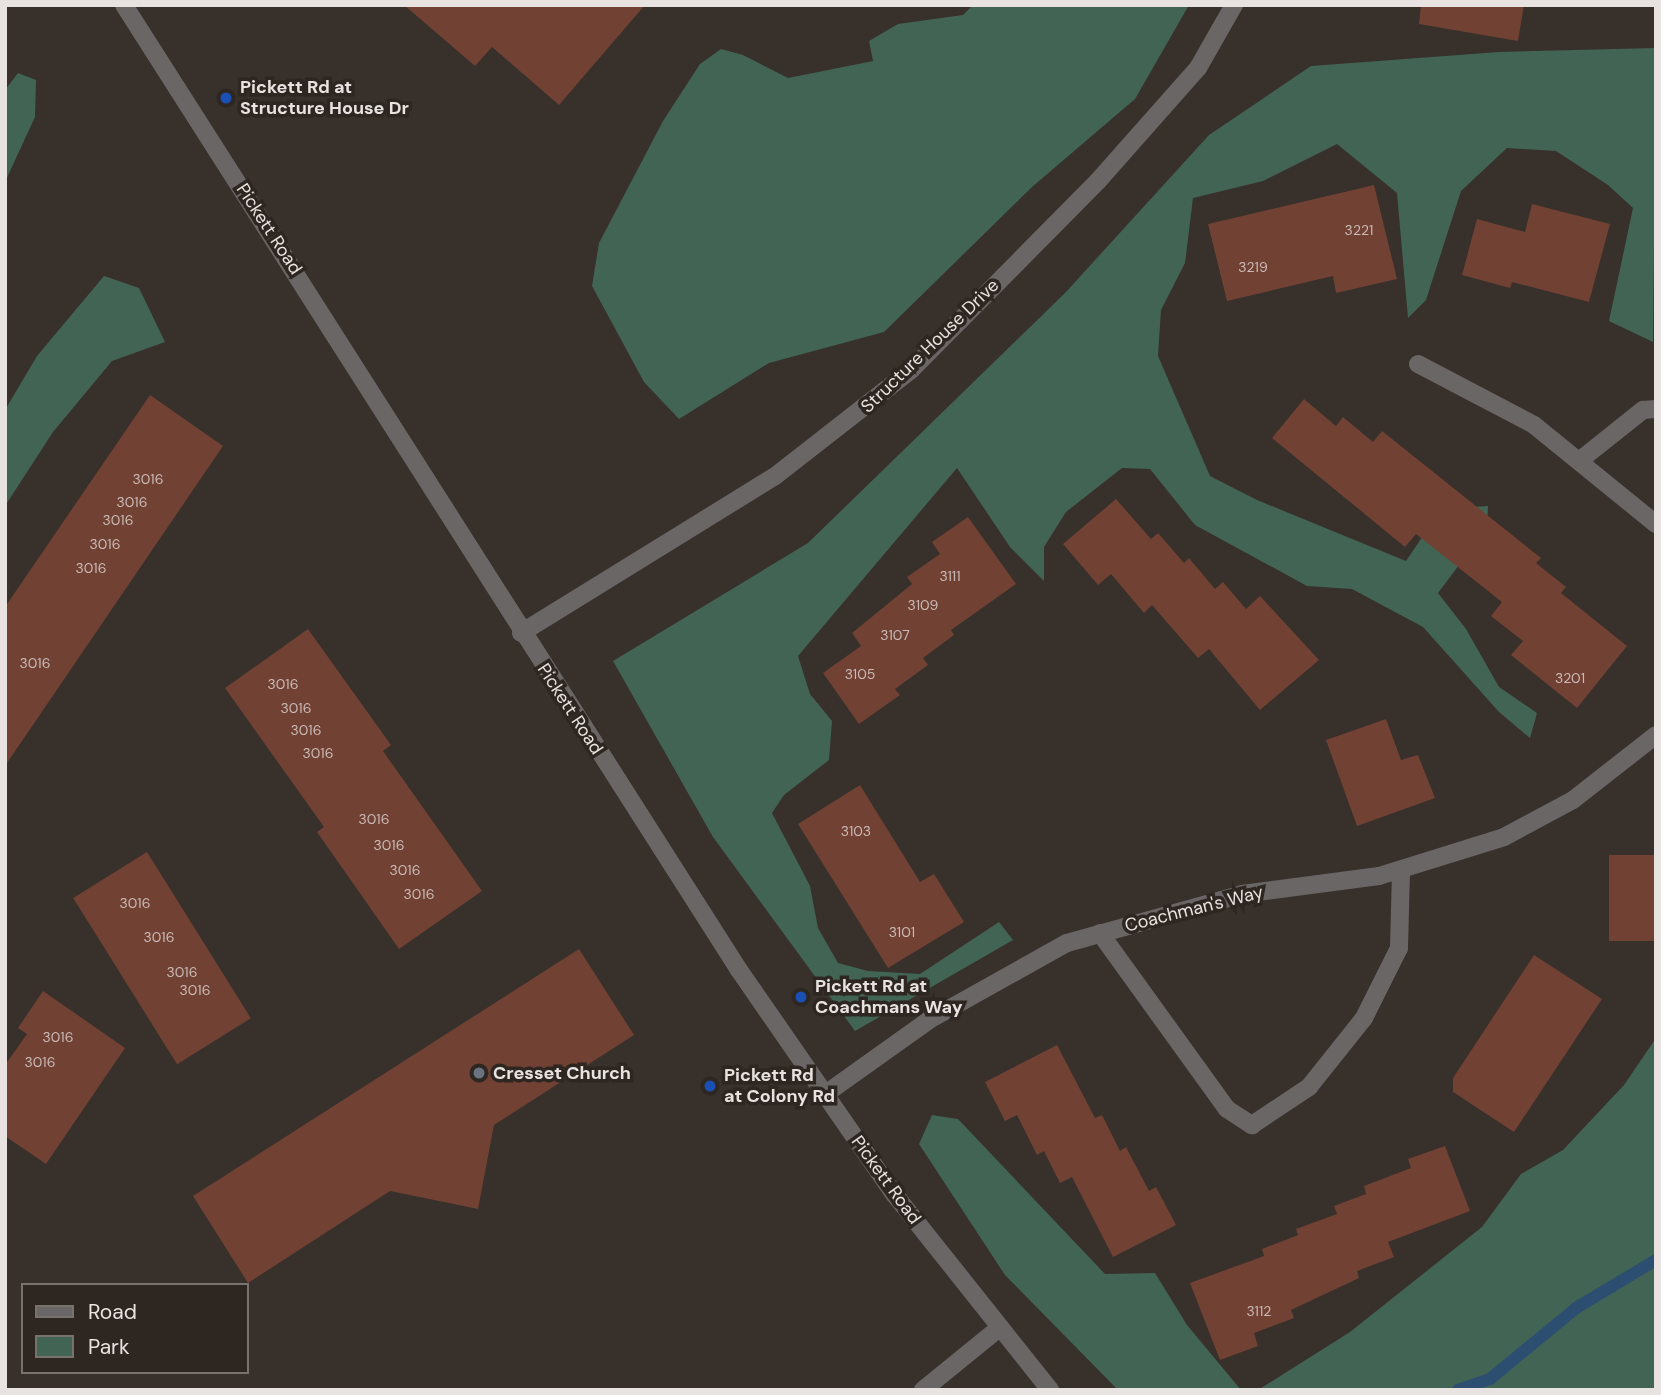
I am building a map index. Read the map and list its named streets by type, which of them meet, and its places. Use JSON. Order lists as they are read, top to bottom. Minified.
{"streets":{"street":["Pickett Road","Structure House Drive","Coachman's Way"]},"crossings":[["Pickett Road","Structure House Drive"],["Pickett Road","Coachman's Way"]],"places":["Pickett Rd at Structure House Dr","Pickett Rd at Coachmans Way","Cresset Church","Pickett Rd at Colony Rd"],"house_numbers":["3221","3219","3016","3016","3016","3016","3016","3111","3109","3107","3016","3105","3201","3016","3016","3016","3016","3016","3103","3016","3016","3016","3016","3101","3016","3016","3016","3016","3016","3112"],"legend":["Road","Park"]}
